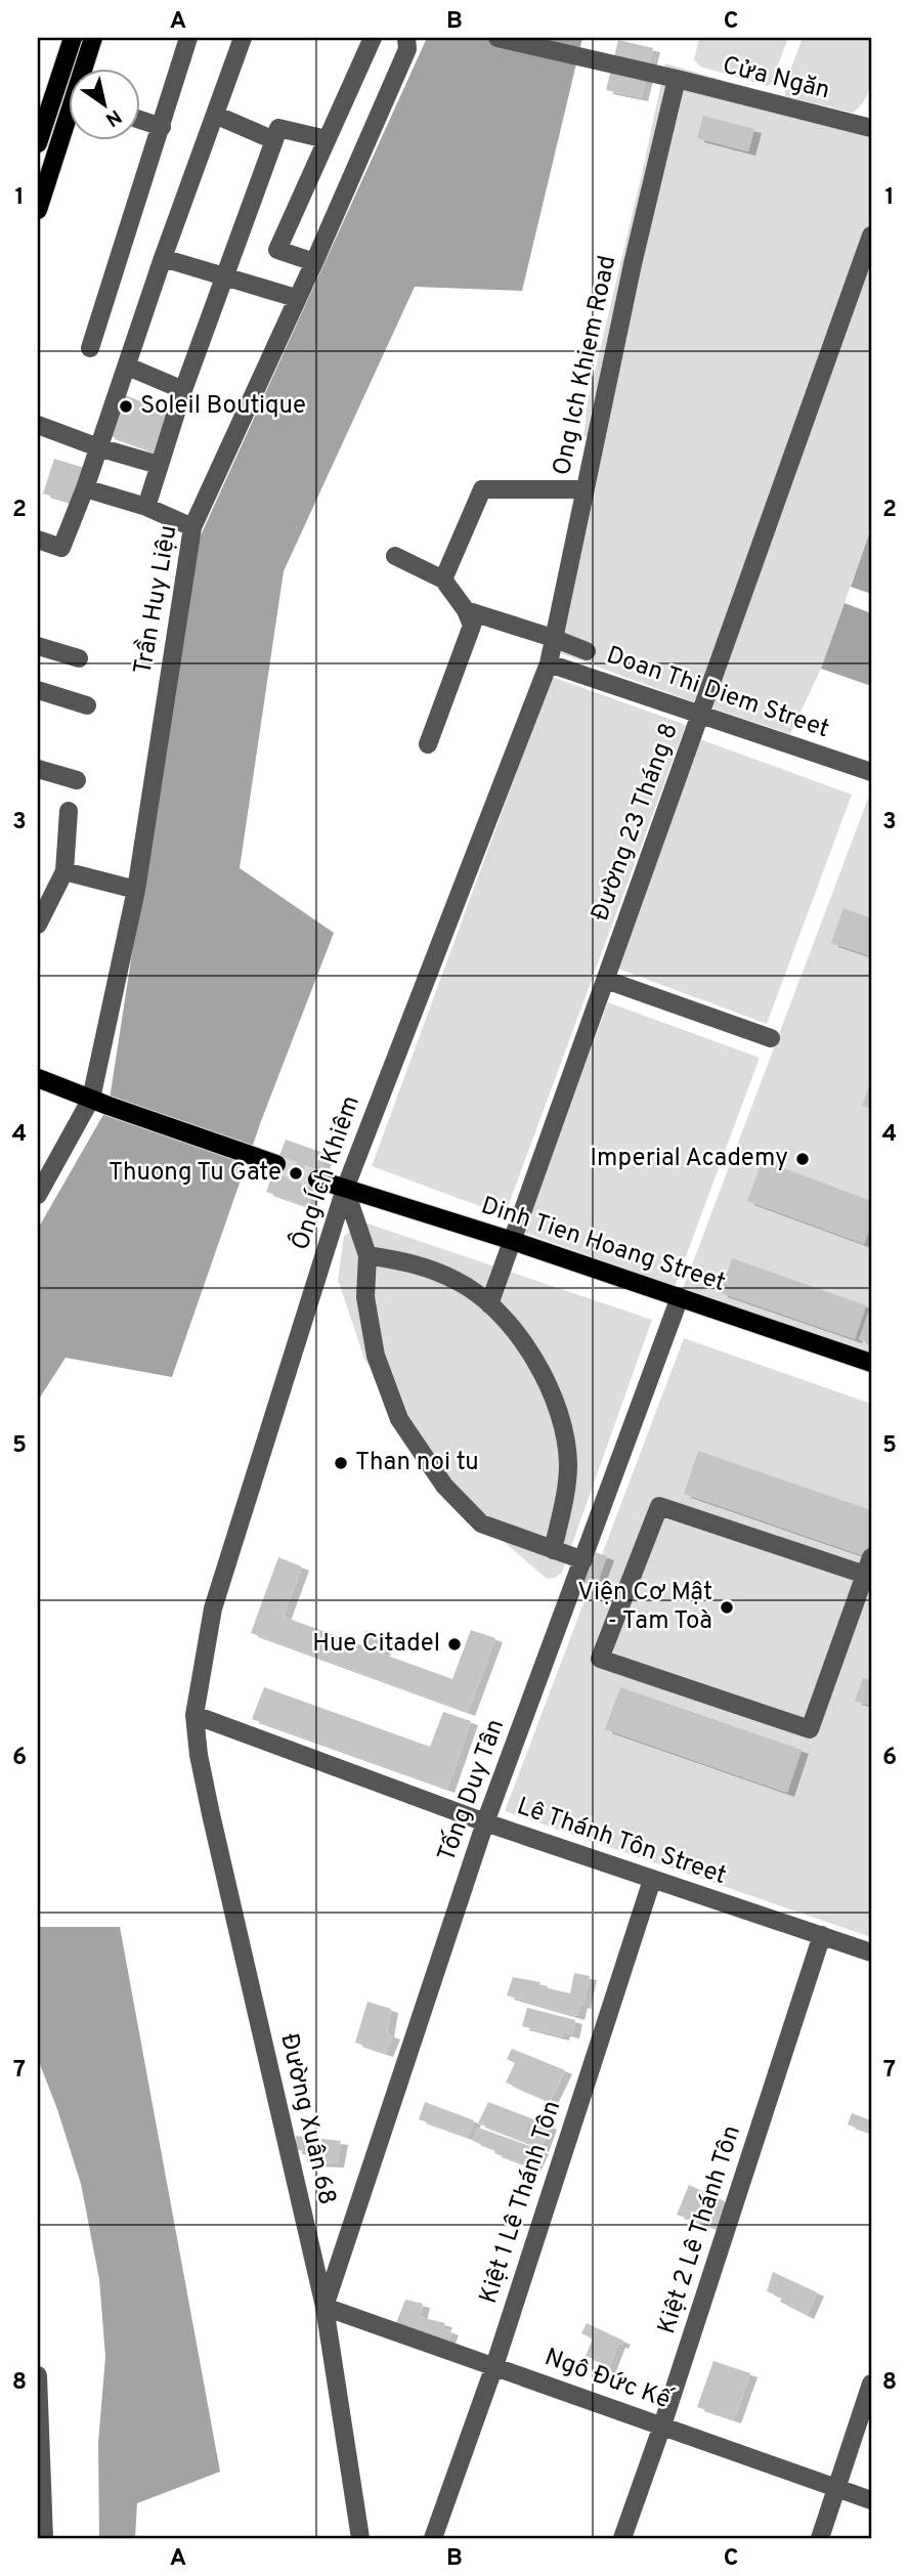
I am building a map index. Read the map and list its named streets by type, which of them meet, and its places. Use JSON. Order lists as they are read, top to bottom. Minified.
{"streets":{"main road":["Dinh Tien Hoang Street"],"street":["Cửa Ngăn","Ong Ich Khiem Road","Trần Huy Liệu","Doan Thi Diem Street","Đường 23 Tháng 8","Ông Ích Khiêm","Tống Duy Tân","Lê Thánh Tôn Street","Đường Xuân 68","Kiệt 1 Lê Thánh Tôn","Kiệt 2 Lê Thánh Tôn","Ngô Đức Kế"]},"crossings":[["Cửa Ngăn","Ong Ich Khiem Road"],["Ong Ich Khiem Road","Doan Thi Diem Street"],["Ong Ich Khiem Road","Ông Ích Khiêm"],["Doan Thi Diem Street","Đường 23 Tháng 8"],["Doan Thi Diem Street","Ông Ích Khiêm"],["Đường 23 Tháng 8","Dinh Tien Hoang Street"],["Ông Ích Khiêm","Dinh Tien Hoang Street"],["Ông Ích Khiêm","Lê Thánh Tôn Street"],["Ông Ích Khiêm","Đường Xuân 68"],["Dinh Tien Hoang Street","Tống Duy Tân"],["Tống Duy Tân","Lê Thánh Tôn Street"],["Tống Duy Tân","Đường Xuân 68"],["Tống Duy Tân","Ngô Đức Kế"],["Lê Thánh Tôn Street","Đường Xuân 68"],["Lê Thánh Tôn Street","Kiệt 1 Lê Thánh Tôn"],["Lê Thánh Tôn Street","Kiệt 2 Lê Thánh Tôn"],["Đường Xuân 68","Ngô Đức Kế"],["Kiệt 1 Lê Thánh Tôn","Ngô Đức Kế"],["Kiệt 2 Lê Thánh Tôn","Ngô Đức Kế"]],"places":["Soleil Boutique","Imperial Academy","Thuong Tu Gate","Than noi tu","Viện Cơ Mật - Tam Toà","Hue Citadel"],"north":"bottom right","grid":{"columns":["A","B","C"],"rows":["1","2","3","4","5","6","7","8"]}}
